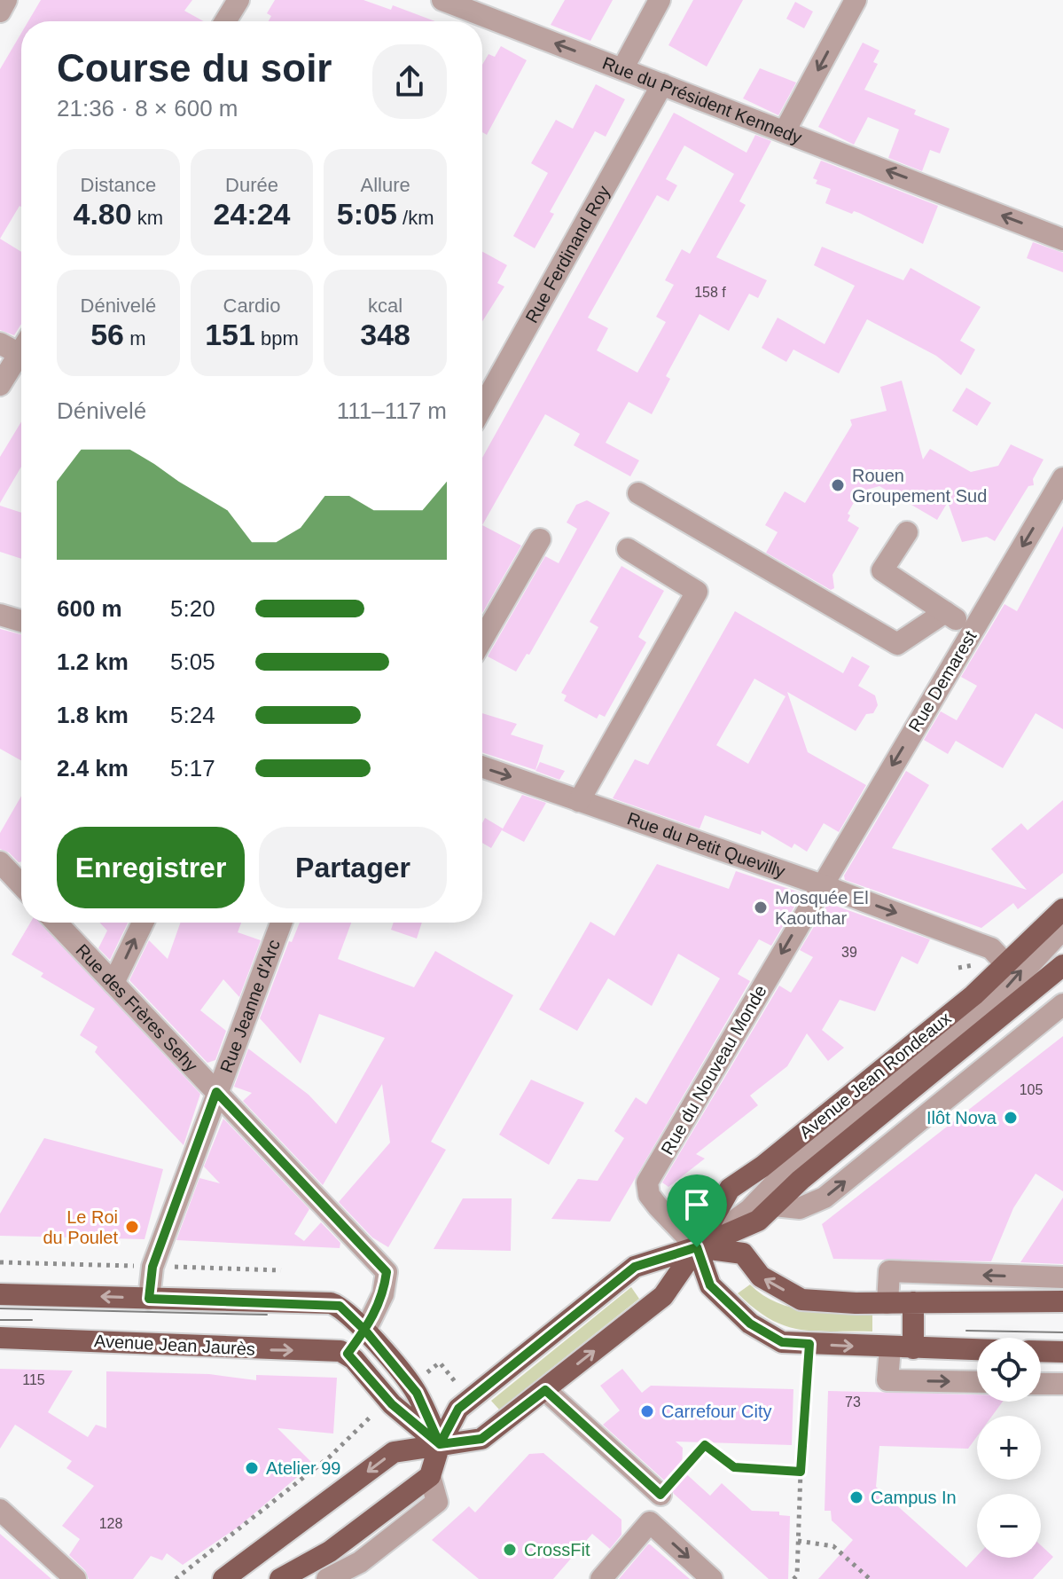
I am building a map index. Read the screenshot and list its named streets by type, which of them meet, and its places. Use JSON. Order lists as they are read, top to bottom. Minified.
{"streets":{"main road":["Avenue Jean Rondeaux","Avenue Jean Jaurès"],"street":["Rue du Président Kennedy","Rue Ferdinand Roy","Rue Demarest","Rue du Petit Quevilly","Rue Jeanne d'Arc","Rue des Frères Sehy","Rue du Nouveau Monde"]},"crossings":[["Rue du Président Kennedy","Rue Ferdinand Roy"],["Rue Demarest","Rue du Petit Quevilly"],["Rue Demarest","Rue du Nouveau Monde"],["Rue du Petit Quevilly","Rue du Nouveau Monde"],["Rue du Petit Quevilly","Avenue Jean Rondeaux"],["Rue Jeanne d'Arc","Rue des Frères Sehy"],["Rue du Nouveau Monde","Avenue Jean Rondeaux"]],"one_way":["Rue du Président Kennedy","Rue Demarest","Rue du Petit Quevilly","Rue du Nouveau Monde"],"places":["Rouen Groupement Sud","Mosquée El Kaouthar","Ilôt Nova","Le Roi du Poulet","Carrefour City","Atelier 99","Campus In","CrossFit"],"house_numbers":["158 f","39","105","115","73","128"],"page":{"heading":["Course du soir","21:36 · 8 × 600 m"],"stats":[["Distance","4.80 km"],["Durée","24:24"],["Allure","5:05 /km"],["Dénivelé","56 m"],["Cardio","151 bpm"],["kcal","348"]],"chart":["Dénivelé","111–117 m"],"list":[{"name":"600 m","note":"5:20"},{"name":"1.2 km","note":"5:05"},{"name":"1.8 km","note":"5:24"},{"name":"2.4 km","note":"5:17"}],"buttons":["Enregistrer","Partager"],"map_buttons":["+","−"]}}
